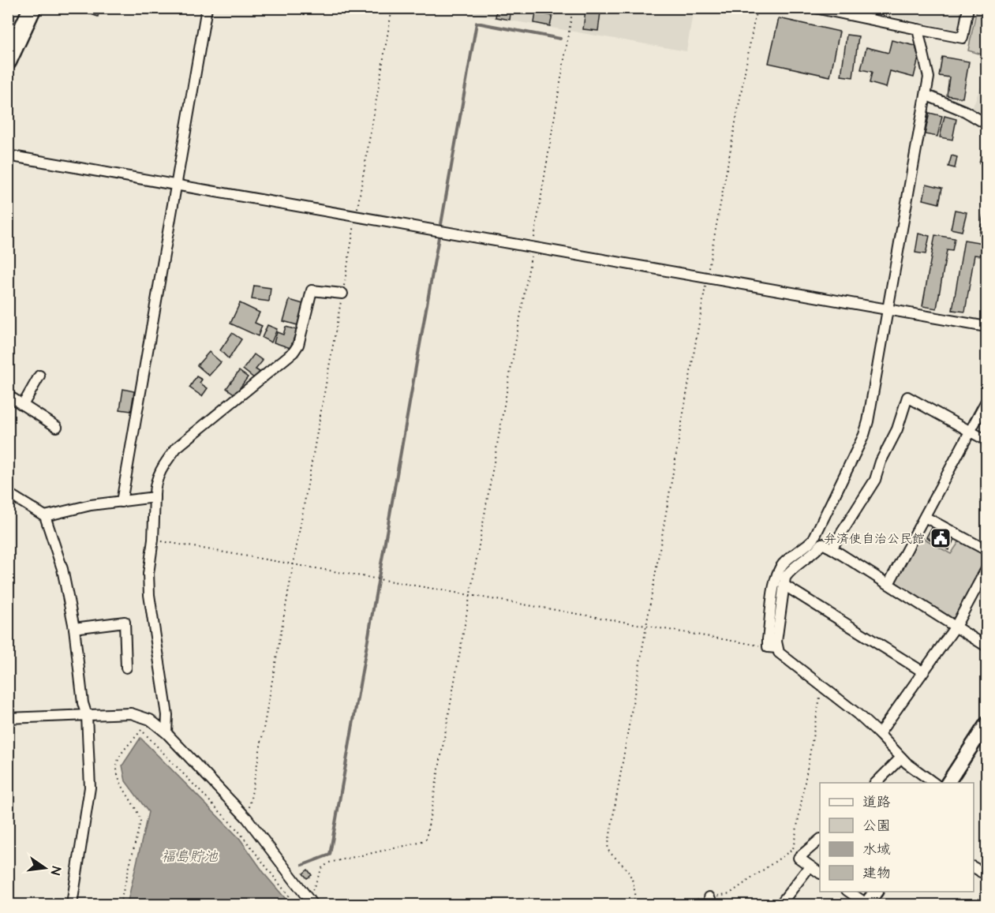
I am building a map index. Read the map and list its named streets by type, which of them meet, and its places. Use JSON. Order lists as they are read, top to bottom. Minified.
{"water":["福島貯池"],"places":{"public building":["弁済使自治公民館"]},"legend":["道路","公園","水域","建物"],"north":"right"}
